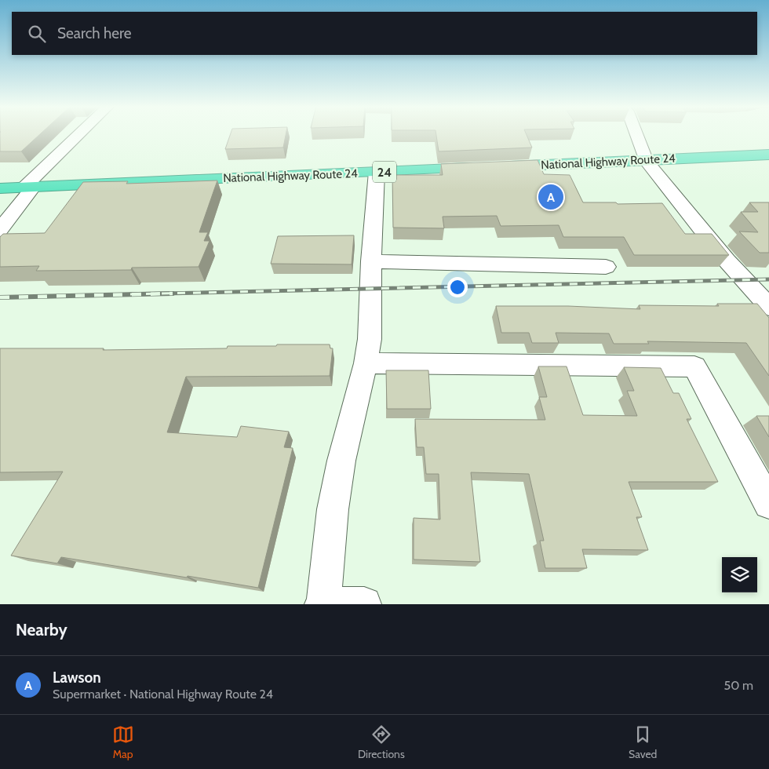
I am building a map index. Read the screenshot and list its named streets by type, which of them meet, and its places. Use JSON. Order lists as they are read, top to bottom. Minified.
{"streets":{"highway":["National Highway Route 24","24"]},"page":{"search":"Search here","pins":"A","heading":"Nearby","list":[{"mark":"A","name":"Lawson","note":"Supermarket · National Highway Route 24","value":"50 m"}],"nav":["Map","Directions","Saved"]}}
